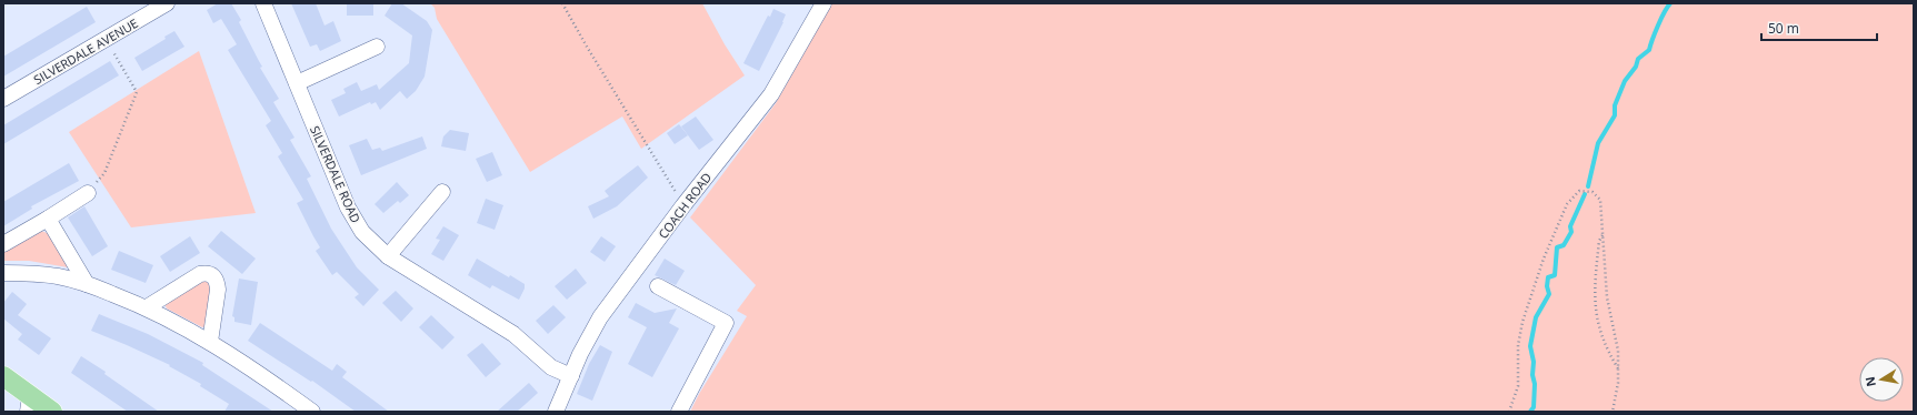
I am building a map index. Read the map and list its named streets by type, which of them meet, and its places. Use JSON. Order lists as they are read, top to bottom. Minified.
{"streets":{"street":["SILVERDALE AVENUE","SILVERDALE ROAD","COACH ROAD"]},"crossings":[["SILVERDALE ROAD","COACH ROAD"]],"scale_bar":"50 m","north":"left"}
